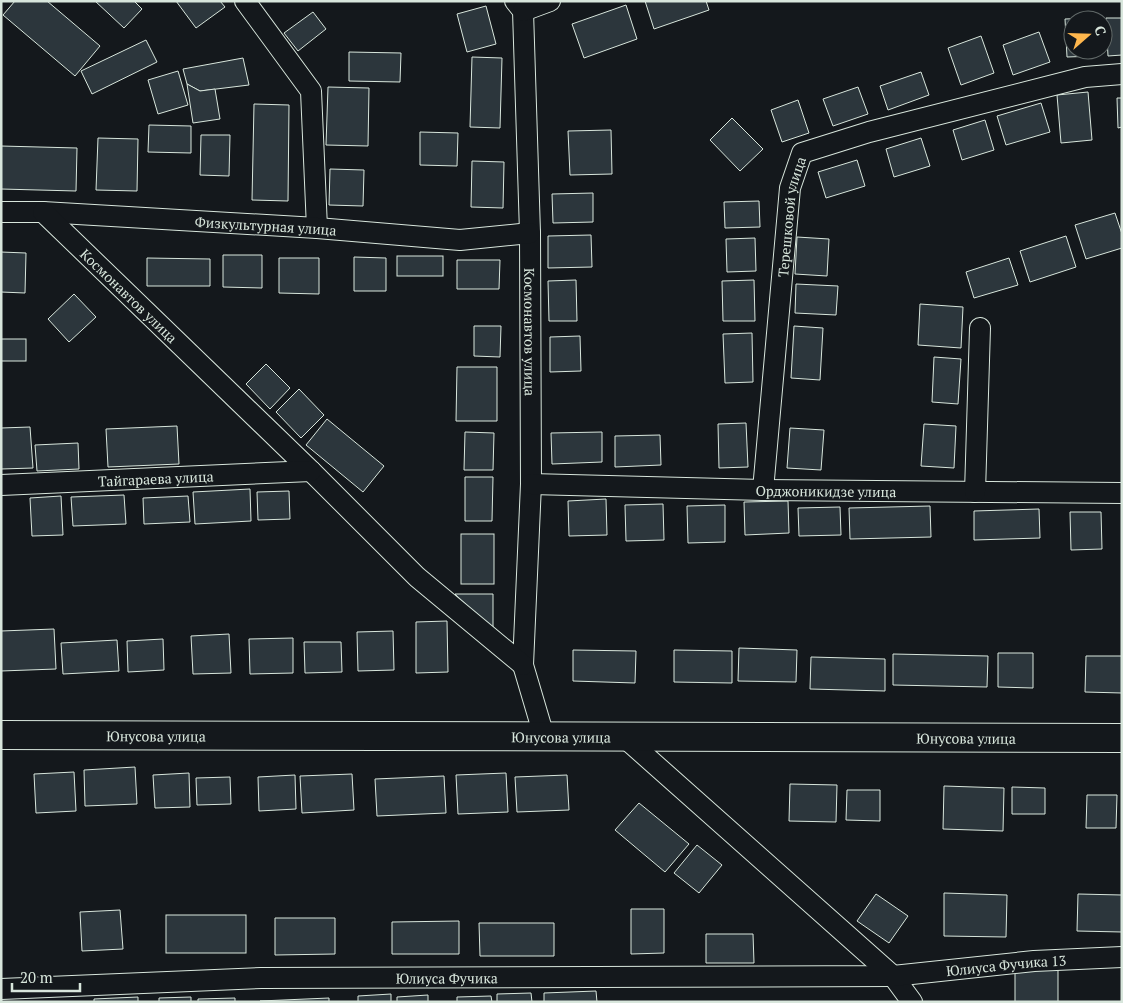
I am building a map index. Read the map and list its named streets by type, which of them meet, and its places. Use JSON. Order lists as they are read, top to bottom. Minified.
{"streets":{"main road":["Юнусова улица"],"street":["Терешковой улица","Физкультурная улица","Космонавтов улица","Тайгараева улица","Орджоникидзе улица","Юлиуса Фучика 13","Юлиуса Фучика"]},"crossings":[["Терешковой улица","Орджоникидзе улица"],["Физкультурная улица","Космонавтов улица"],["Космонавтов улица","Тайгараева улица"],["Космонавтов улица","Орджоникидзе улица"],["Космонавтов улица","Юнусова улица"],["Юлиуса Фучика 13","Юлиуса Фучика"]],"scale_bar":"20 m","north":"right"}
